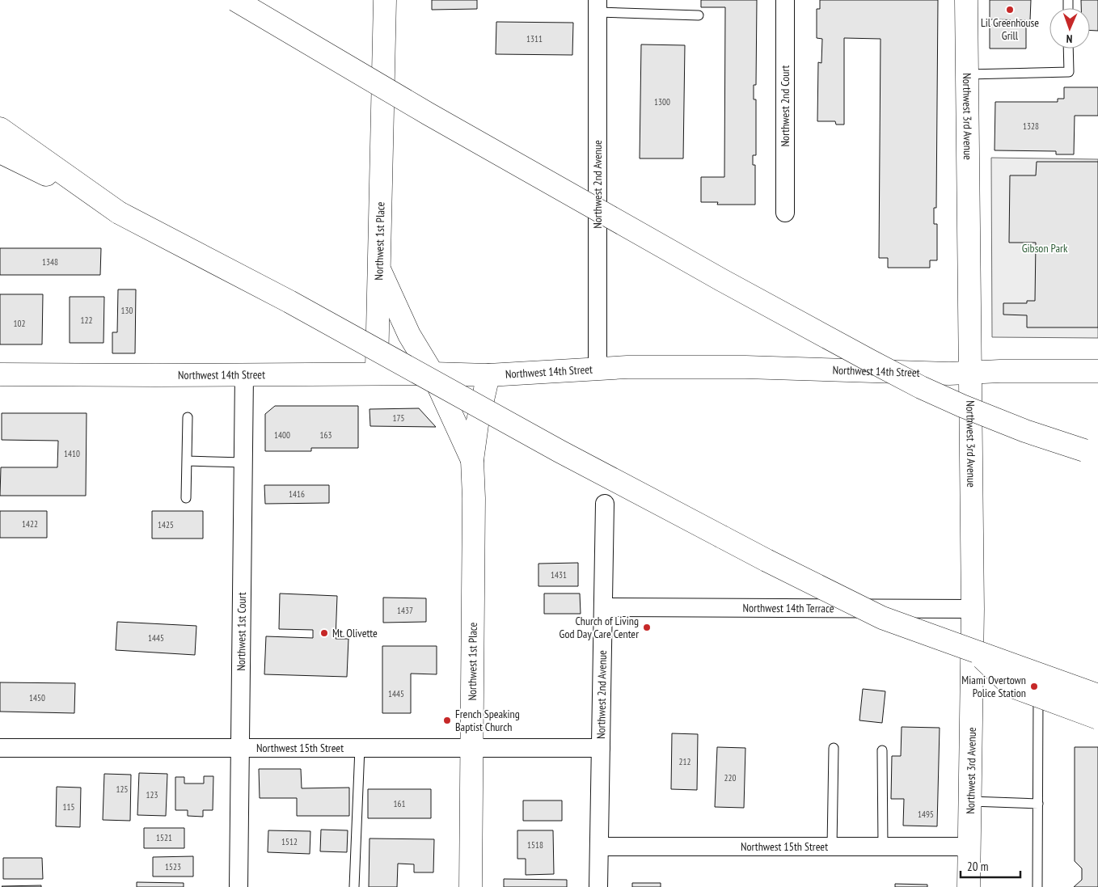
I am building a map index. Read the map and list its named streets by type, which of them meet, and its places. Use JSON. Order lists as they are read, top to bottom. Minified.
{"streets":{"main road":["Northwest 3rd Avenue","Northwest 1st Place","Northwest 14th Street"],"street":["Northwest 2nd Court","Northwest 2nd Avenue","Northwest 14th Terrace","Northwest 1st Court","Northwest 15th Street"]},"crossings":[["Northwest 3rd Avenue","Northwest 14th Street"],["Northwest 3rd Avenue","Northwest 14th Terrace"],["Northwest 3rd Avenue","Northwest 15th Street"],["Northwest 2nd Avenue","Northwest 14th Street"],["Northwest 2nd Avenue","Northwest 14th Terrace"],["Northwest 2nd Avenue","Northwest 15th Street"],["Northwest 1st Place","Northwest 14th Street"],["Northwest 1st Place","Northwest 15th Street"],["Northwest 14th Street","Northwest 1st Court"],["Northwest 1st Court","Northwest 15th Street"]],"parks":["Gibson Park"],"places":["Lil Greenhouse Grill","Church of Living God Day Care Center","Mt. Olivette","Miami Overtown Police Station","French Speaking Baptist Church"],"house_numbers":["1311","1300","1328","1348","130","122","102","175","1400","163","1410","1416","1422","1425","1431","1437","1445","1445","1450","212","220","125","123","161","115","1495","1521","1512","1518","1523"],"scale_bar":"20 m","north":"bottom"}
